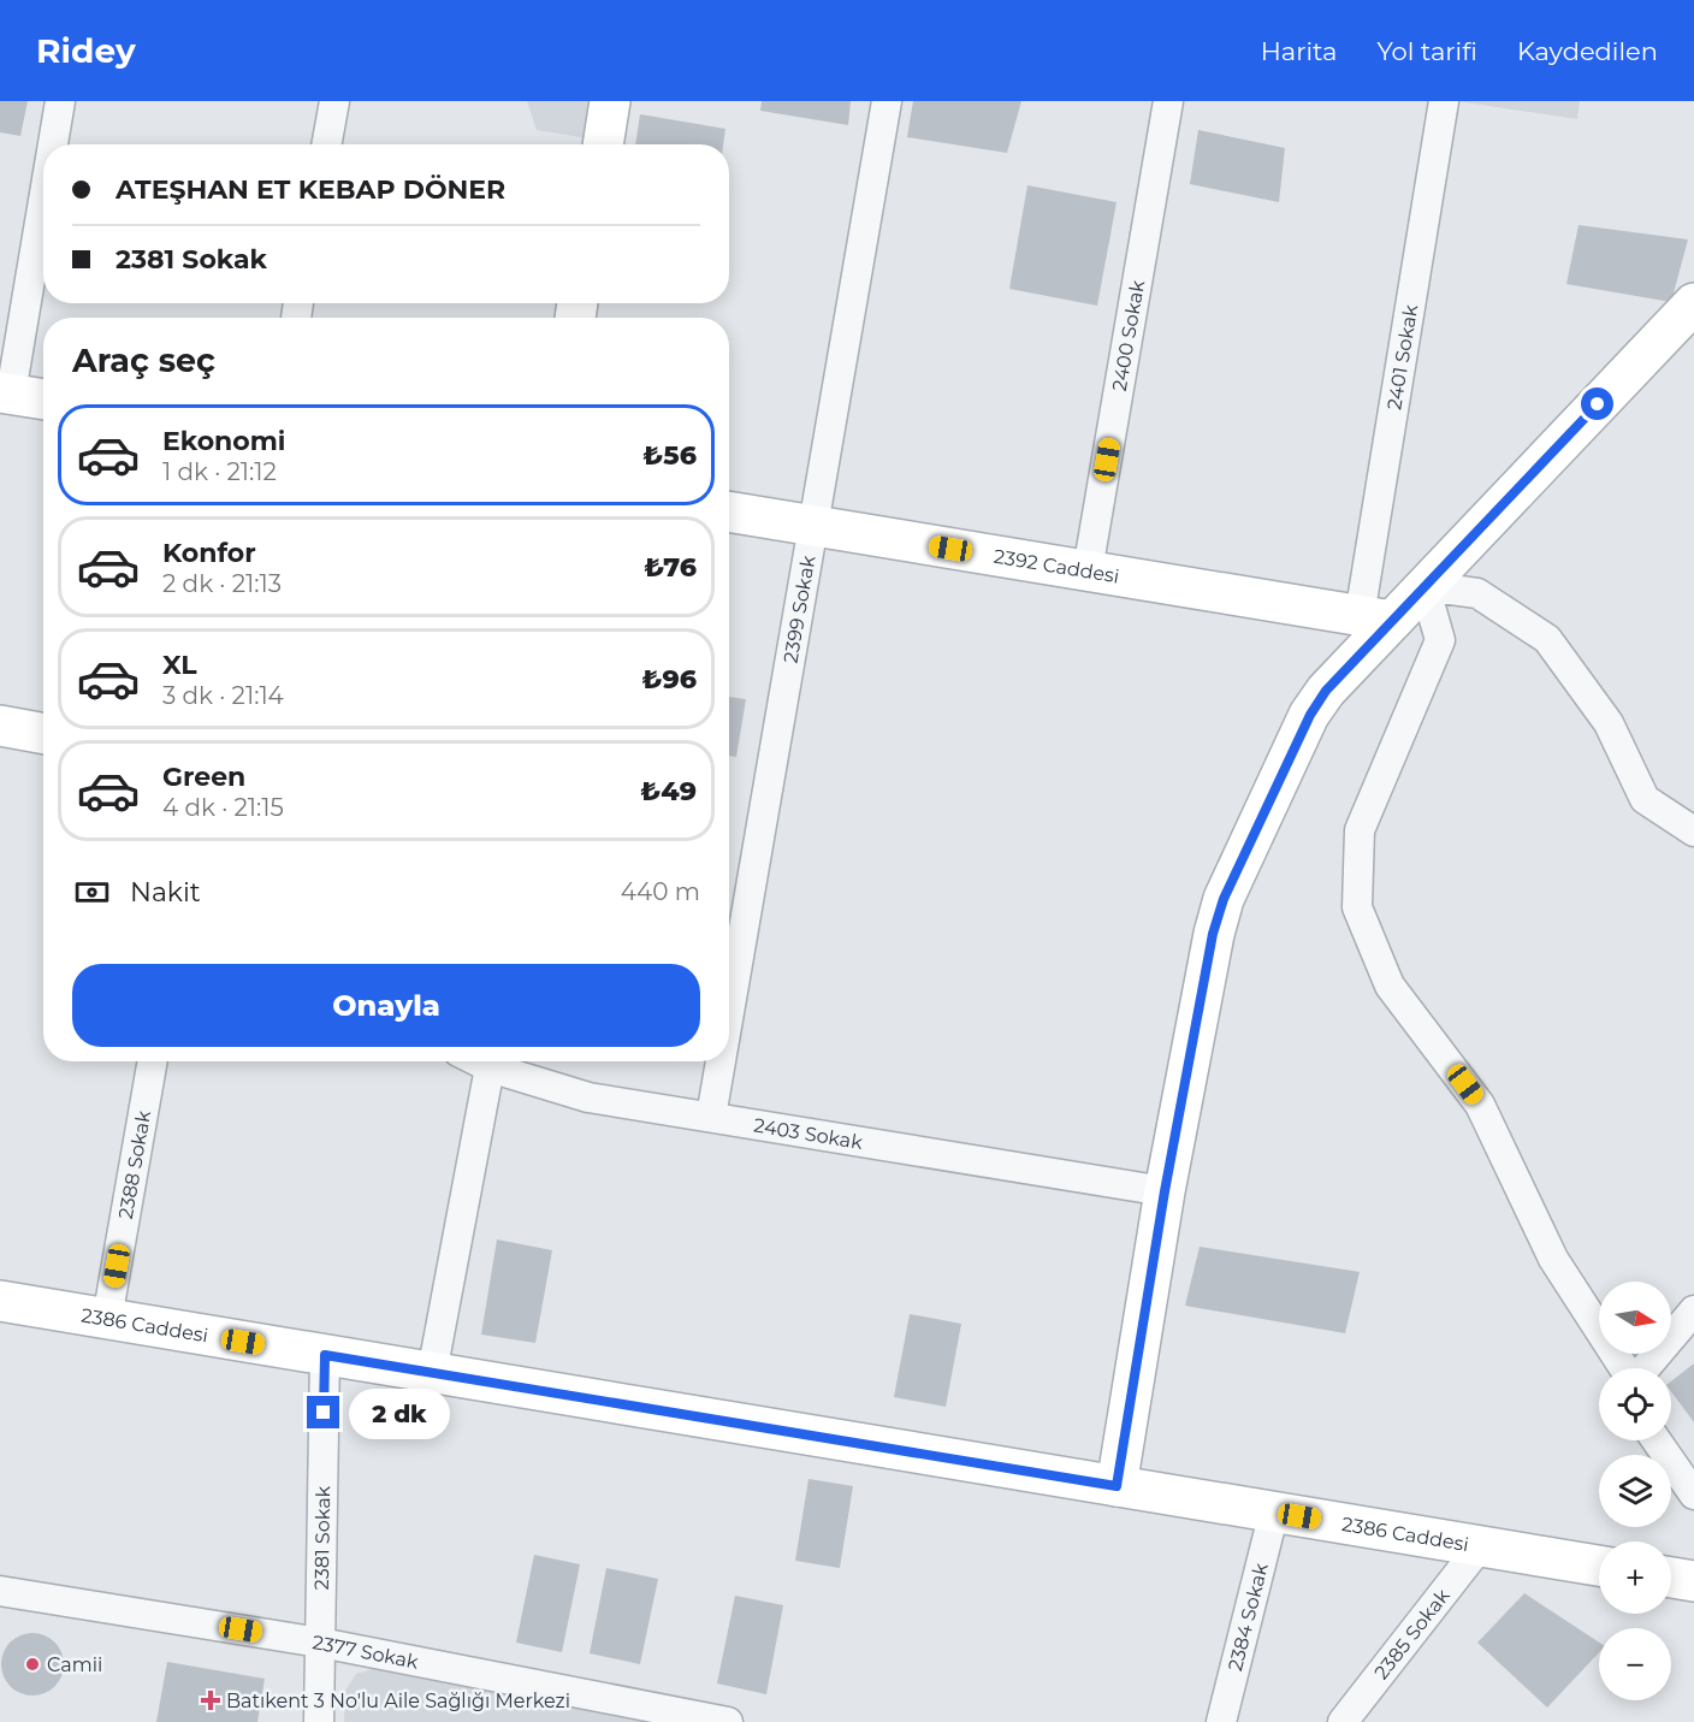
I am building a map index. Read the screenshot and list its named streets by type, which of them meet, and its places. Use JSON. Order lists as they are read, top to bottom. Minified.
{"streets":{"street":["2400 Sokak","2401 Sokak","2392 Caddesi","2399 Sokak","2403 Sokak","2388 Sokak","2386 Caddesi","2381 Sokak","2384 Sokak","2385 Sokak","2377 Sokak"]},"crossings":[["2400 Sokak","2392 Caddesi"],["2401 Sokak","2392 Caddesi"],["2392 Caddesi","2399 Sokak"],["2399 Sokak","2403 Sokak"],["2388 Sokak","2386 Caddesi"],["2386 Caddesi","2381 Sokak"],["2386 Caddesi","2384 Sokak"],["2386 Caddesi","2385 Sokak"],["2381 Sokak","2377 Sokak"]],"places":{"other":["Camii"],"health":["Batıkent 3 No'lu Aile Sağlığı Merkezi"]},"north":"right","page":{"header":"Ridey","nav":["Harita","Yol tarifi","Kaydedilen"],"banner":["ATEŞHAN ET KEBAP DÖNER","2381 Sokak"],"heading":"Araç seç","list":[{"name":"Ekonomi","note":"1 dk · 21:12","value":"₺56"},{"name":"Konfor","note":"2 dk · 21:13","value":"₺76"},{"name":"XL","note":"3 dk · 21:14","value":"₺96"},{"name":"Green","note":"4 dk · 21:15","value":"₺49"}],"pay":["Nakit","440 m"],"buttons":"Onayla","map_buttons":["+","−"],"bubble":"2 dk"}}
